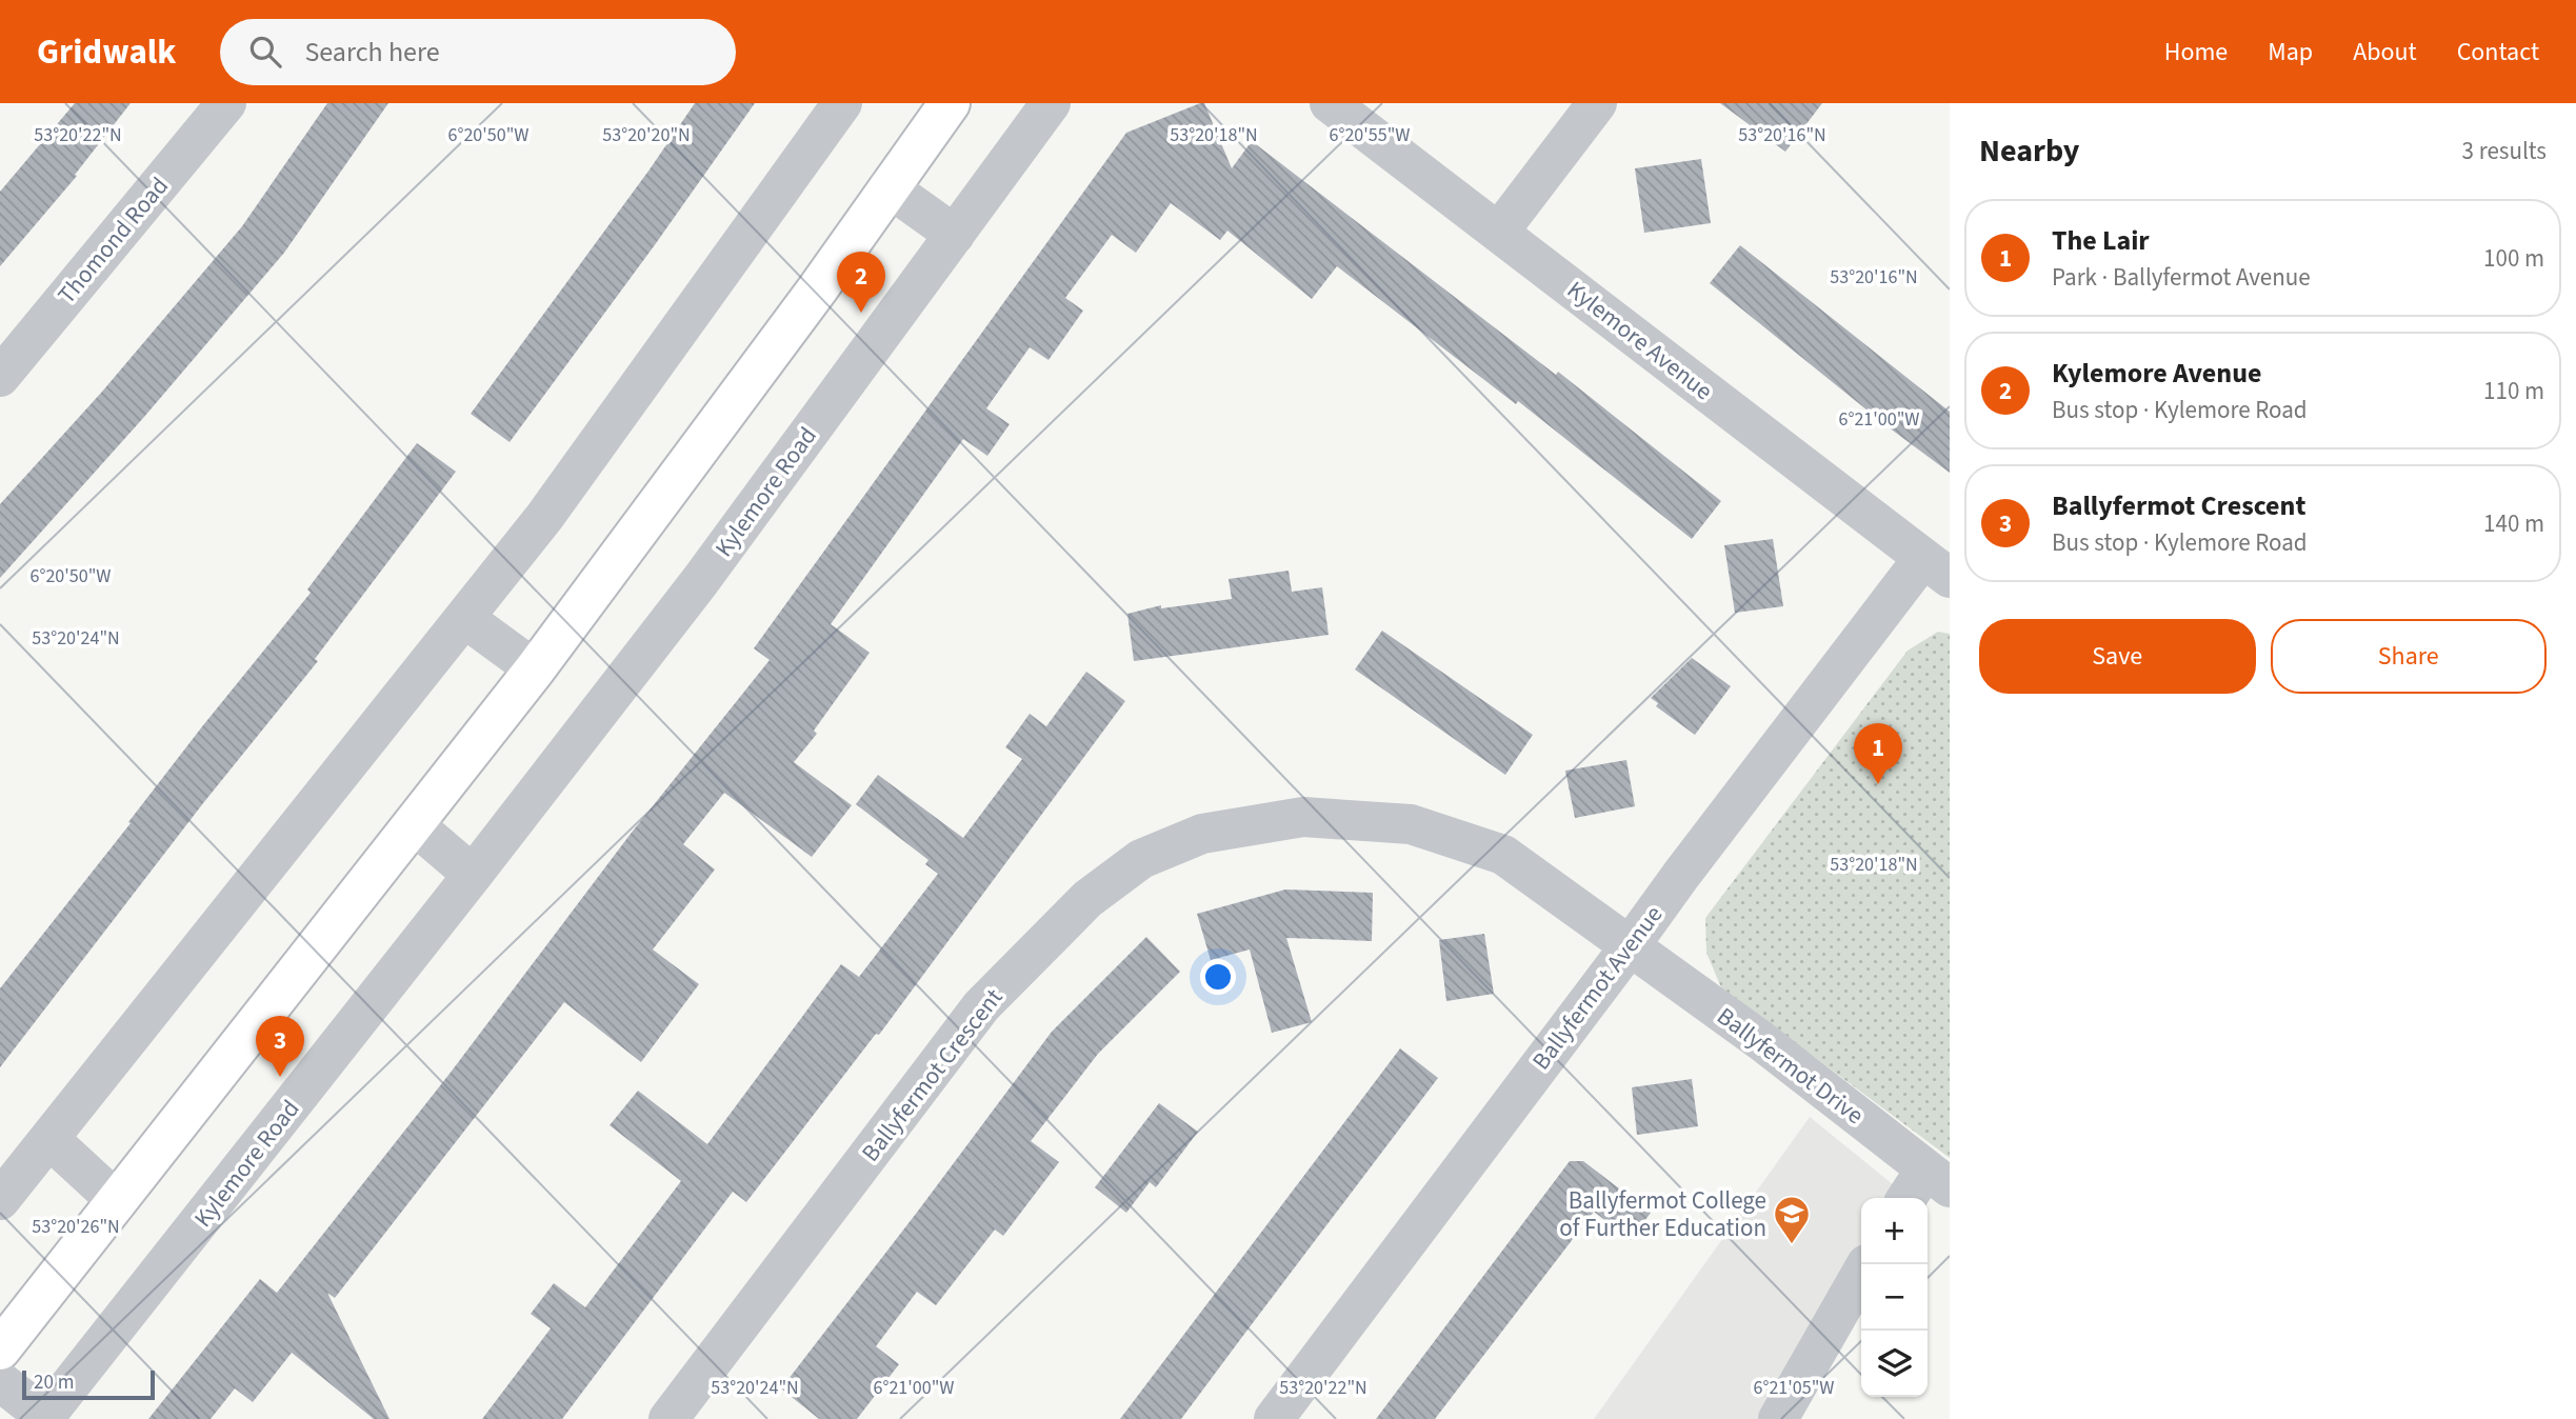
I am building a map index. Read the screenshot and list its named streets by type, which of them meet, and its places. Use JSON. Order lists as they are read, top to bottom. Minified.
{"streets":{"street":["Thomond Road","Kylemore Avenue","Kylemore Road","Ballyfermot Avenue","Ballyfermot Drive","Ballyfermot Crescent"]},"crossings":[["Kylemore Avenue","Ballyfermot Avenue"],["Ballyfermot Avenue","Ballyfermot Drive"],["Ballyfermot Avenue","Ballyfermot Crescent"],["Ballyfermot Drive","Ballyfermot Crescent"]],"places":{"school or university":["Ballyfermot College of Further Education"]},"scale_bar":"20 m","page":{"header":"Gridwalk","search":"Search here","nav":["Home","Map","About","Contact"],"heading":["Nearby","3 results"],"list":[{"mark":"1","name":"The Lair","note":"Park · Ballyfermot Avenue","value":"100 m"},{"mark":"2","name":"Kylemore Avenue","note":"Bus stop · Kylemore Road","value":"110 m"},{"mark":"3","name":"Ballyfermot Crescent","note":"Bus stop · Kylemore Road","value":"140 m"}],"pins":["2","1","3"],"buttons":["Save","Share"],"map_buttons":["+","−"],"scale":"20 m"},"coordinates":["6°20'50\"W","6°20'55\"W","53°20'22\"N","53°20'20\"N","53°20'18\"N","53°20'16\"N","6°21'00\"W","53°20'24\"N","53°20'26\"N","6°21'05\"W"]}
